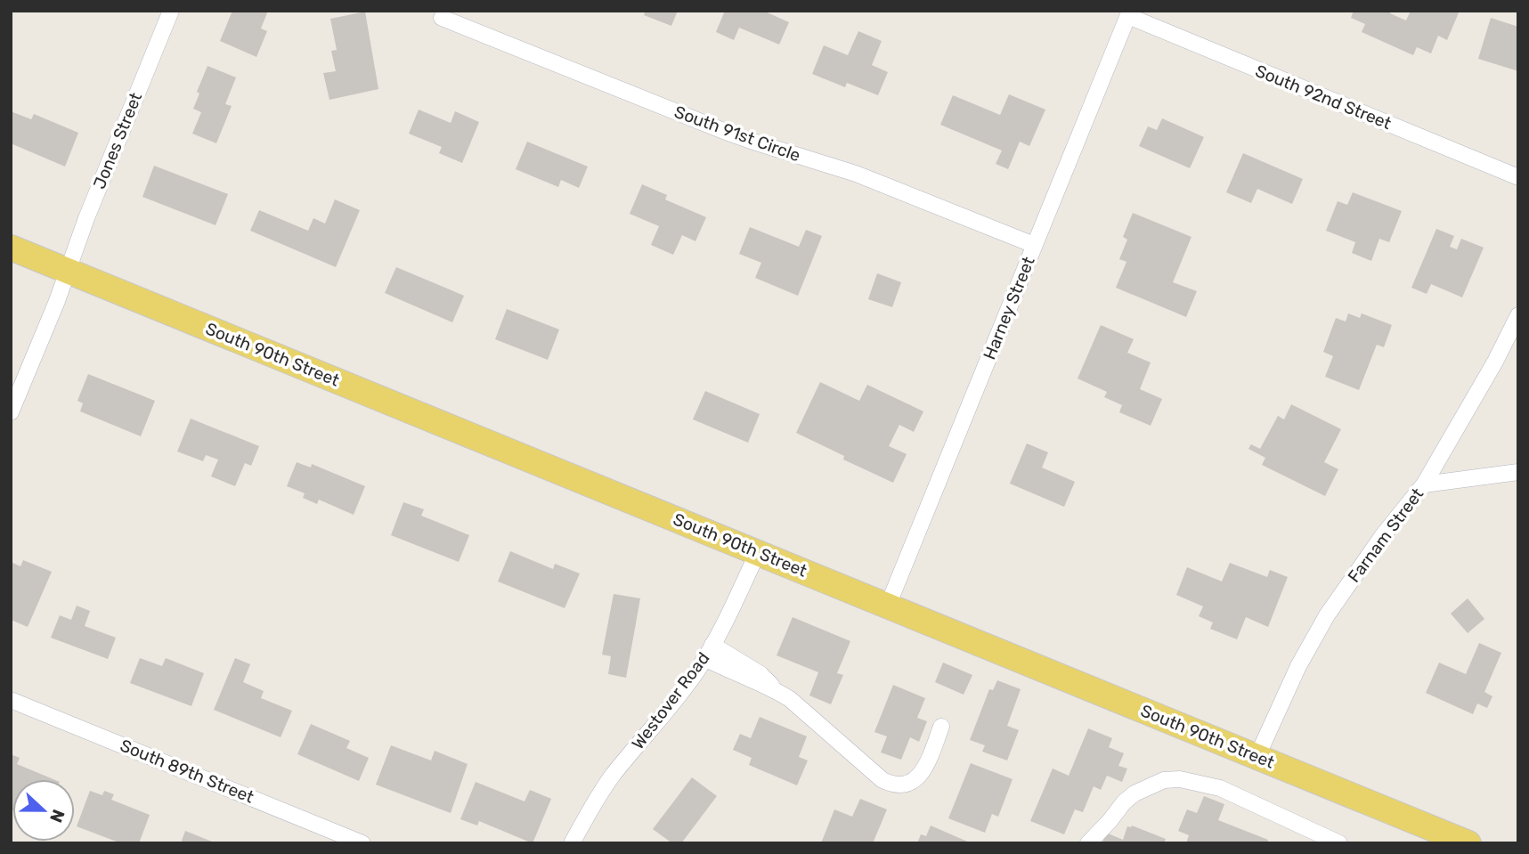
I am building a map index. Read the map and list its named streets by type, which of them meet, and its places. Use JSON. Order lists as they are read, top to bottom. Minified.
{"streets":{"main road":["South 90th Street"],"street":["South 92nd Street","South 91st Circle","Jones Street","Harney Street","Farnam Street","Westover Road","South 89th Street"]},"crossings":[["South 92nd Street","Harney Street"],["South 91st Circle","Harney Street"],["Jones Street","South 90th Street"],["Harney Street","South 90th Street"],["South 90th Street","Farnam Street"],["South 90th Street","Westover Road"]],"north":"right"}
